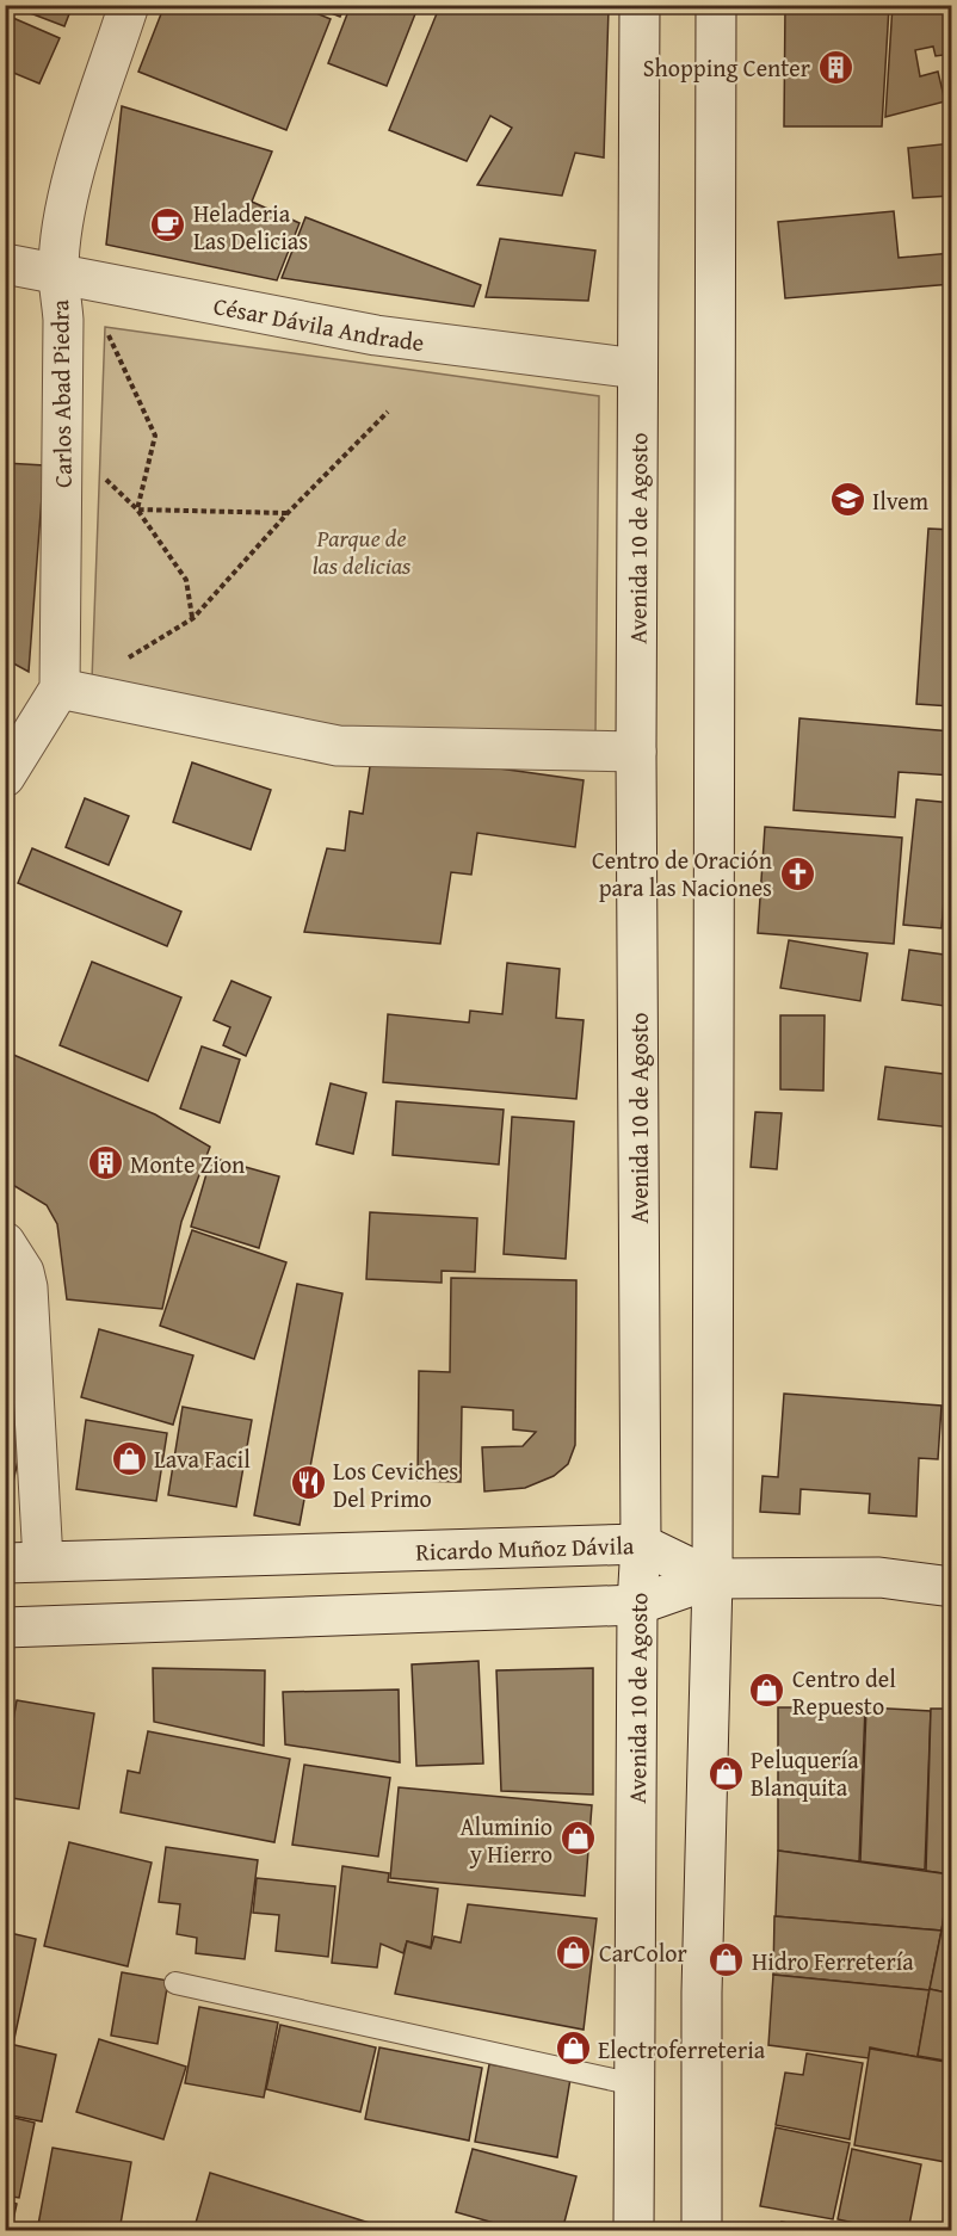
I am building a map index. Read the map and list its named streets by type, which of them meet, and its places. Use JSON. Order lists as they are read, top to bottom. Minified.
{"streets":{"main road":["César Dávila Andrade","Carlos Abad Piedra","Avenida 10 de Agosto","Ricardo Muñoz Dávila"]},"crossings":[["César Dávila Andrade","Carlos Abad Piedra"],["César Dávila Andrade","Avenida 10 de Agosto"],["Avenida 10 de Agosto","Ricardo Muñoz Dávila"]],"parks":["Parque de las delicias"],"places":{"building":["Shopping Center","Monte Zion"],"cafe":["Heladeria Las Delicias"],"school or university":["Ilvem"],"church":["Centro de Oración para las Naciones"],"shop":["Lava Facil","Centro del Repuesto","Peluquería Blanquita","Aluminio y Hierro","CarColor","Hidro Ferretería","Electroferreteria"],"restaurant":["Los Ceviches Del Primo"]}}
